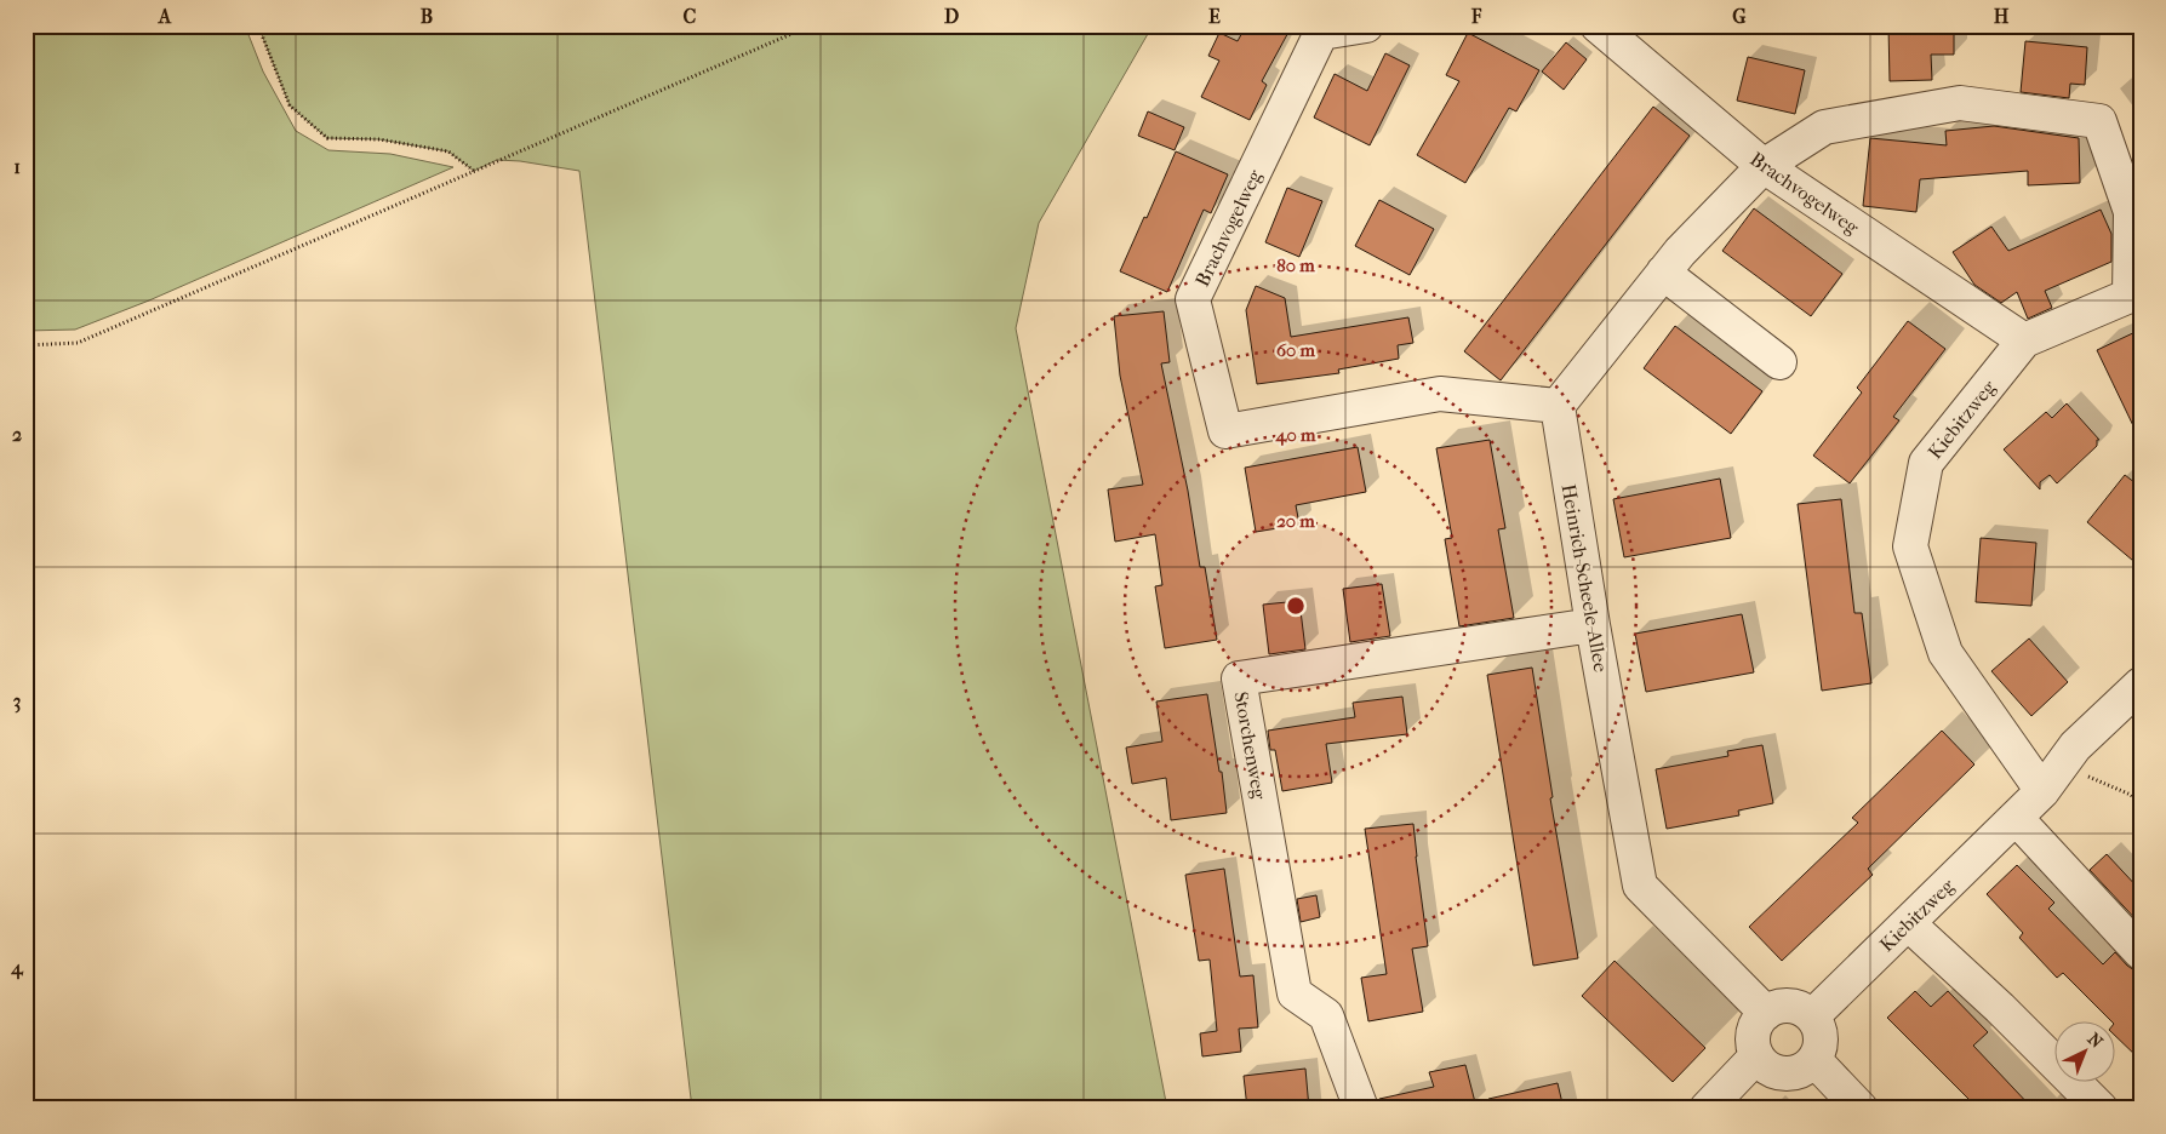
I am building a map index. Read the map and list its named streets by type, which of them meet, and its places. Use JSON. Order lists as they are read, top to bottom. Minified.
{"streets":{"street":["Brachvogelweg","Kiebitzweg","Heinrich-Scheele-Allee","Storchenweg"]},"crossings":[["Brachvogelweg","Kiebitzweg"],["Brachvogelweg","Heinrich-Scheele-Allee"],["Kiebitzweg","Heinrich-Scheele-Allee"],["Heinrich-Scheele-Allee","Storchenweg"]],"north":"top right","grid":{"columns":["A","B","C","D","E","F","G","H"],"rows":["1","2","3","4"]},"rings":["80 m","60 m","40 m","20 m"]}
